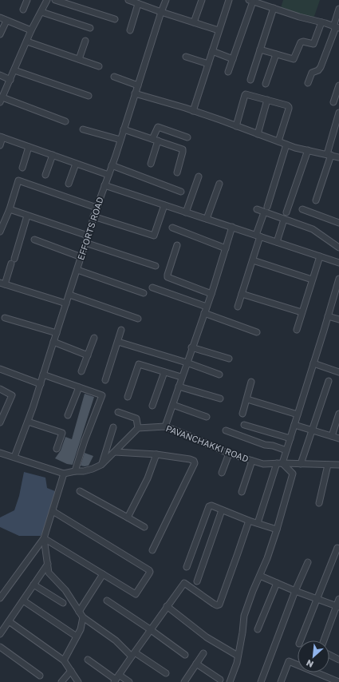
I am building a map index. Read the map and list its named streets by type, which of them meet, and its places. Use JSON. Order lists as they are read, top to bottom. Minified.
{"streets":{"street":["EFFORTS ROAD","PAVANCHAKKI ROAD"]},"north":"bottom left"}
